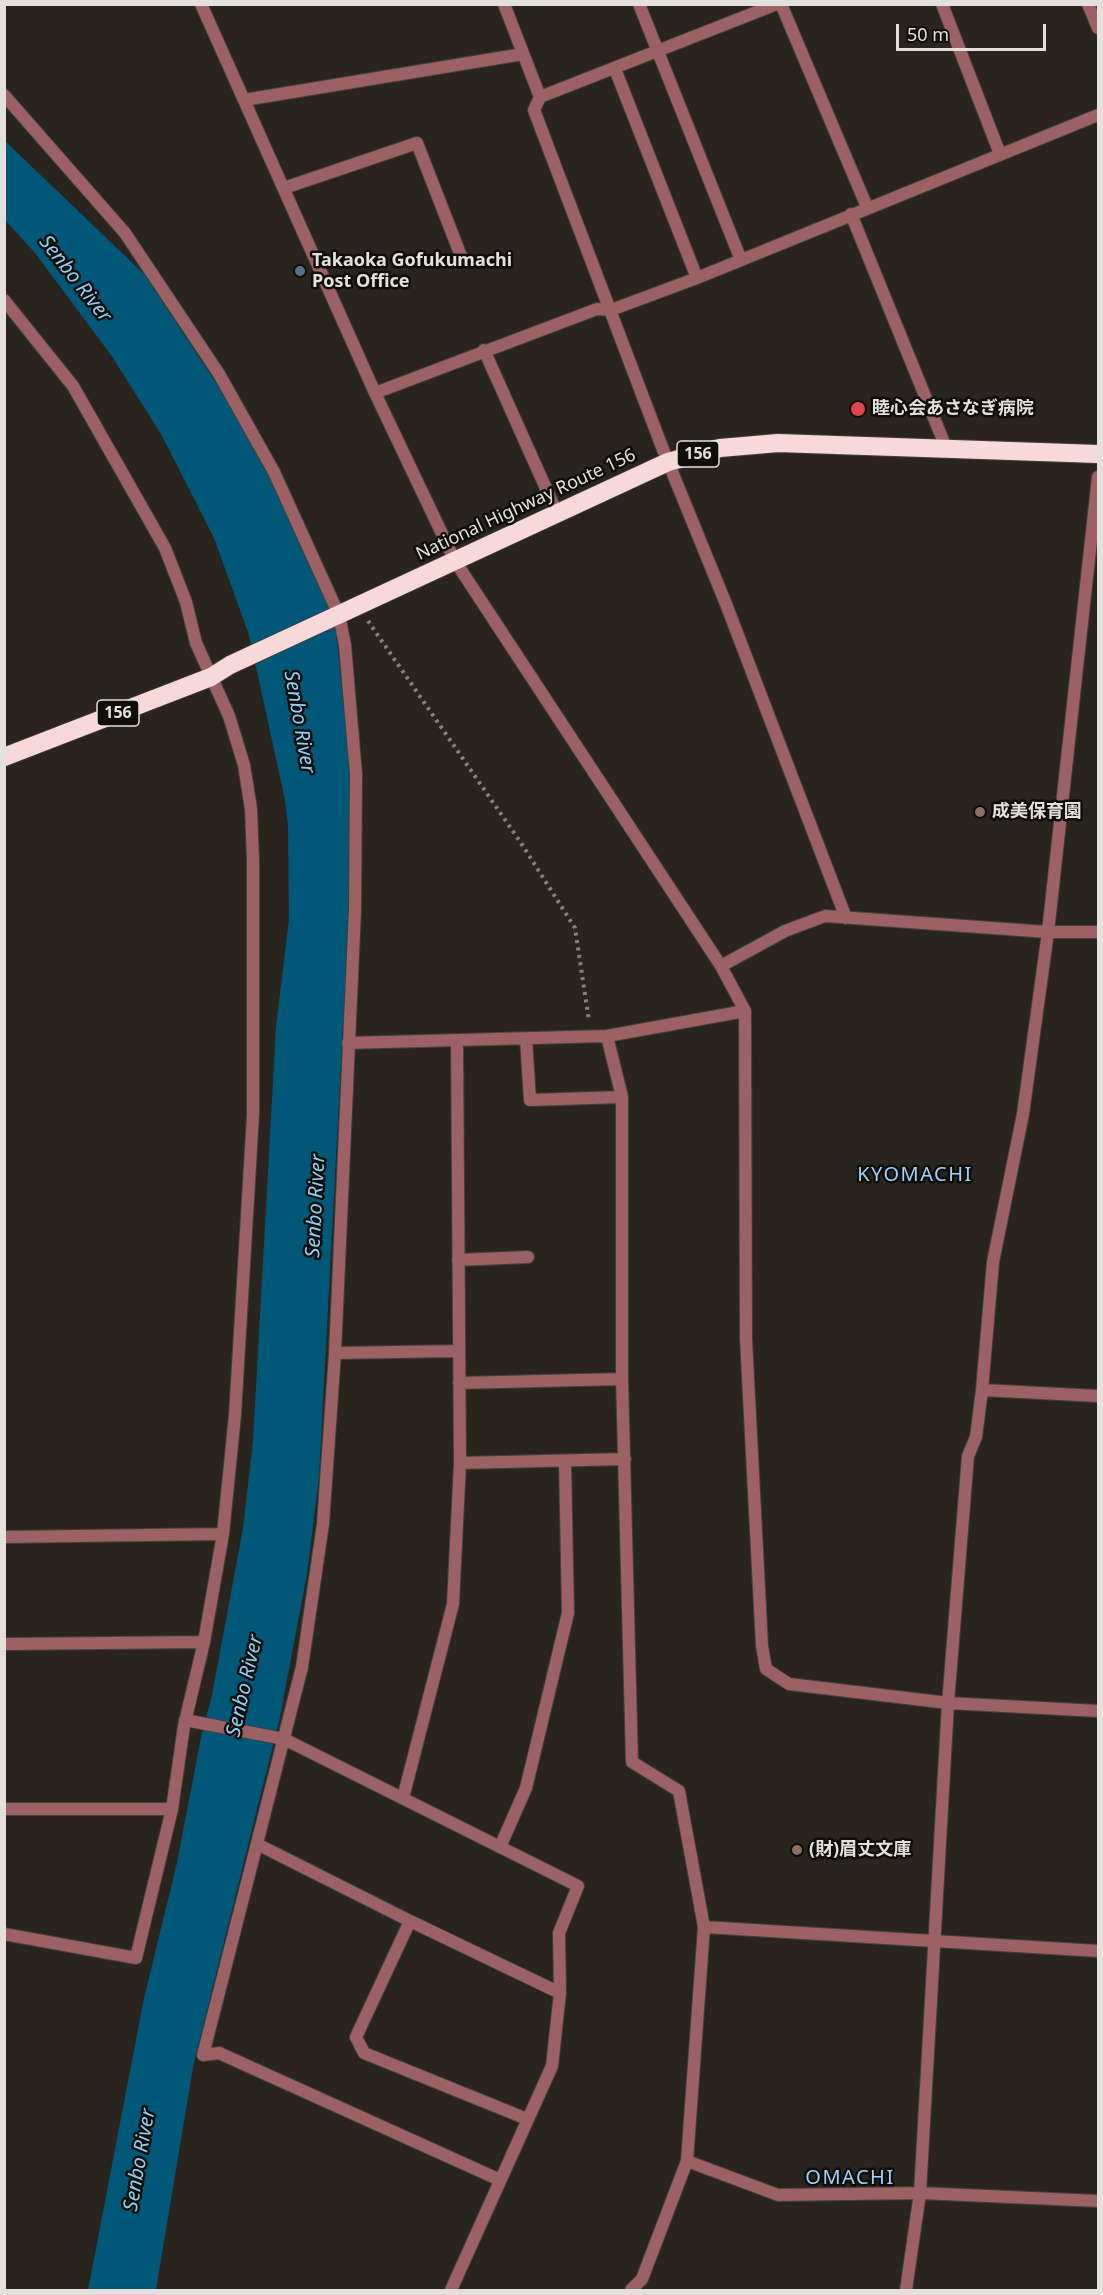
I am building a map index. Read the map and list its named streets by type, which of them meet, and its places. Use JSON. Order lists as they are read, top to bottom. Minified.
{"streets":{"highway":["156","National Highway Route 156"]},"districts":["KYOMACHI","OMACHI"],"water":["Senbo River"],"places":["Takaoka Gofukumachi Post Office","睦心会あさなぎ病院","成美保育園","(財)眉丈文庫"],"scale_bar":"50 m"}
